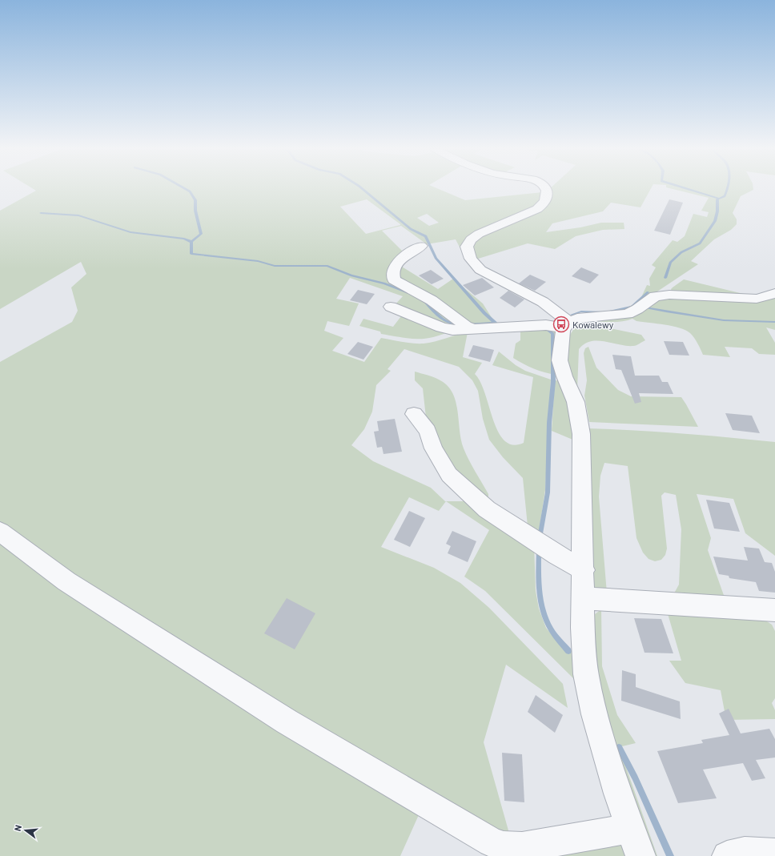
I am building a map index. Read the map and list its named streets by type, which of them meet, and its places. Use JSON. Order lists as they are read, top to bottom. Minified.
{"places":{"bus stop":["Kowalewy"]},"north":"left"}
